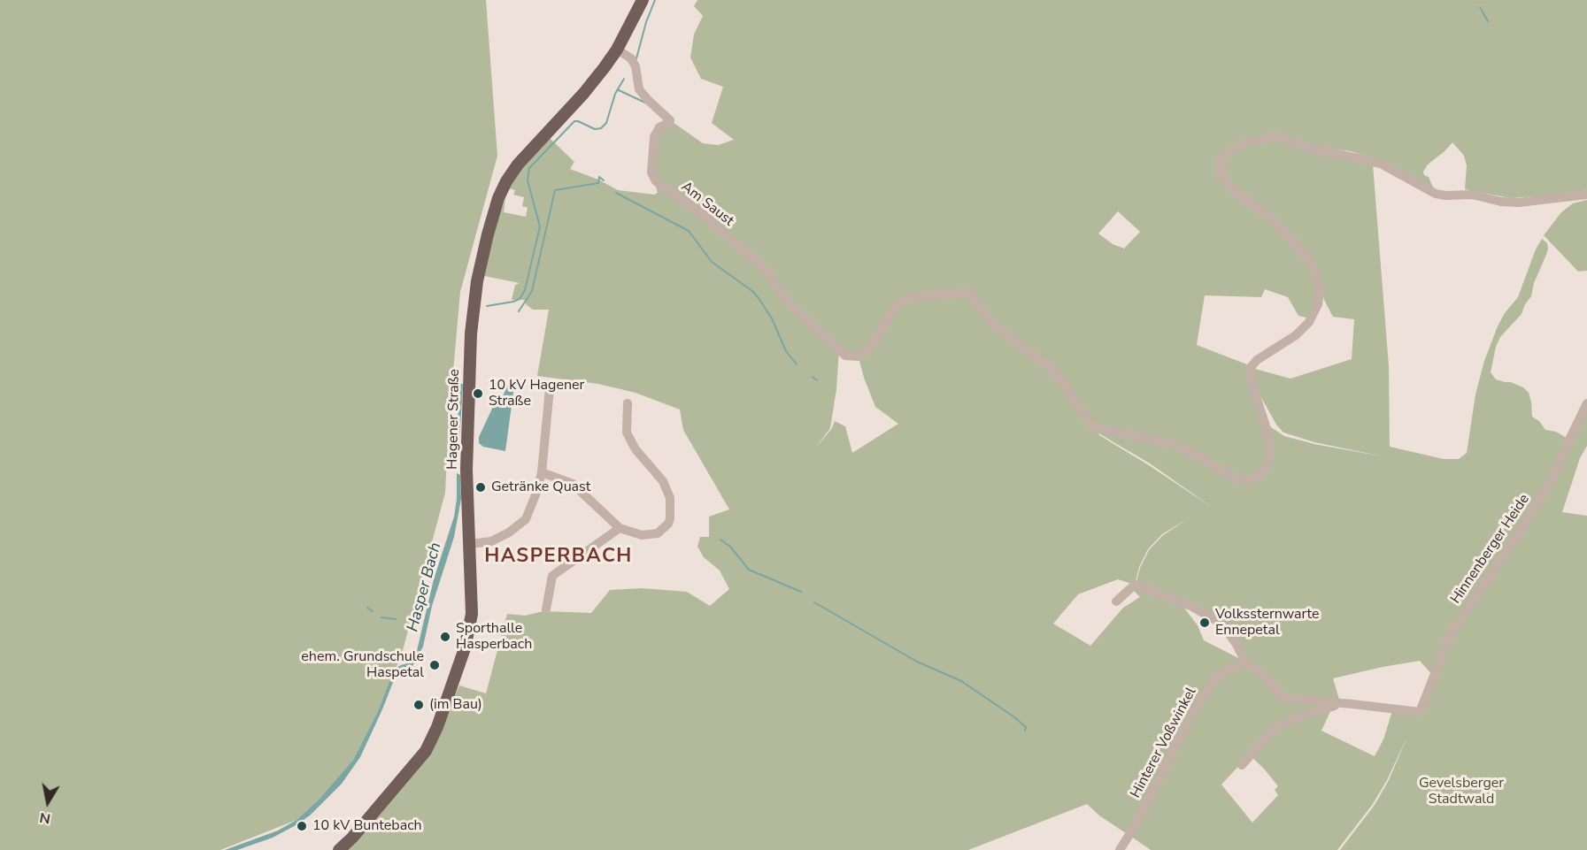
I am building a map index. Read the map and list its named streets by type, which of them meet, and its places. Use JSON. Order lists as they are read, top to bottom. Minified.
{"streets":{"main road":["Hagener Straße"],"street":["Am Saust","Hinnenberger Heide","Hinterer Voßwinkel"]},"crossings":[["Am Saust","Hagener Straße"]],"districts":["HASPERBACH"],"water":["Hasper Bach"],"parks":["Gevelsberger Stadtwald"],"places":["10 kV Hagener Straße","Getränke Quast","Volkssternwarte Ennepetal","Sporthalle Hasperbach","ehem. Grundschule Haspetal","(im Bau)","10 kV Buntebach"],"north":"bottom"}
